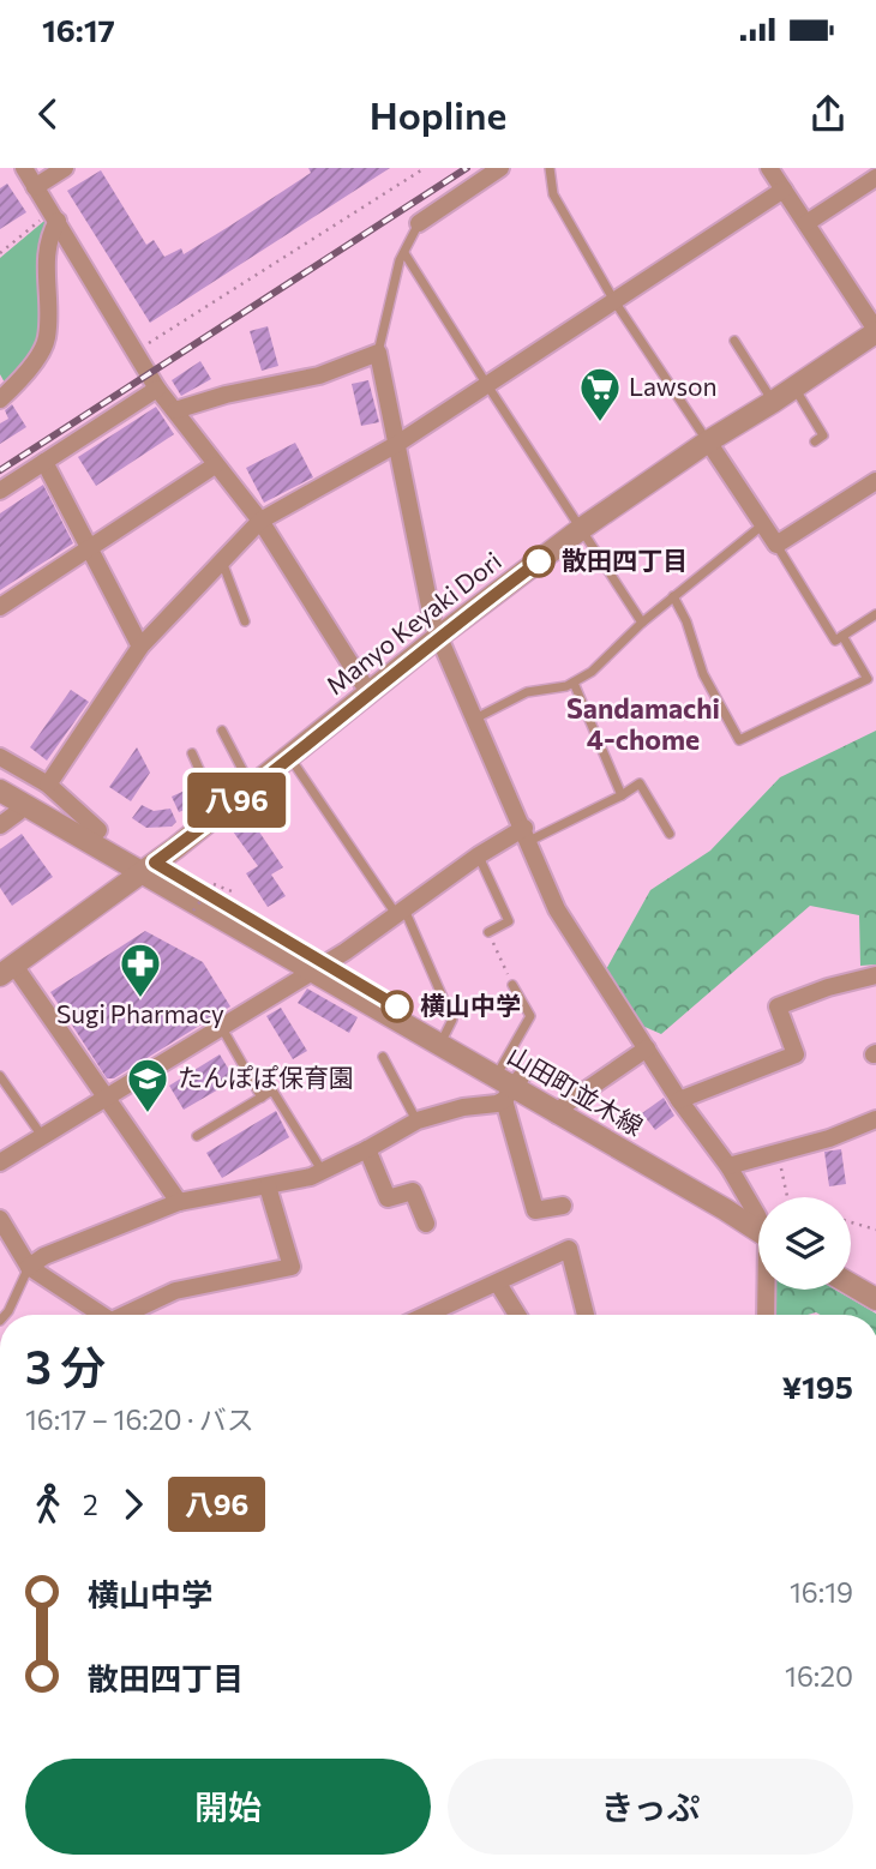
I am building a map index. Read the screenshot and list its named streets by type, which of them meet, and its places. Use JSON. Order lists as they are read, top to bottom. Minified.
{"streets":{"street":["Manyo Keyaki Dori","山田町並木線"]},"crossings":[["Manyo Keyaki Dori","山田町並木線"]],"districts":["Sandamachi 4-chome"],"places":{"supermarket":["Lawson"],"other":["散田四丁目","横山中学"],"pharmacy":["Sugi Pharmacy"],"school or university":["たんぽぽ保育園"]},"lines":["bus line 八96"],"page":{"status":"16:17","header":"Hopline","on_map":"八96","heading":["3 分","16:17 – 16:20 · バス","¥195"],"legs":["2","八96"],"list":[{"name":"横山中学","value":"16:19"},{"name":"散田四丁目","value":"16:20"}],"buttons":["開始","きっぷ"]}}
